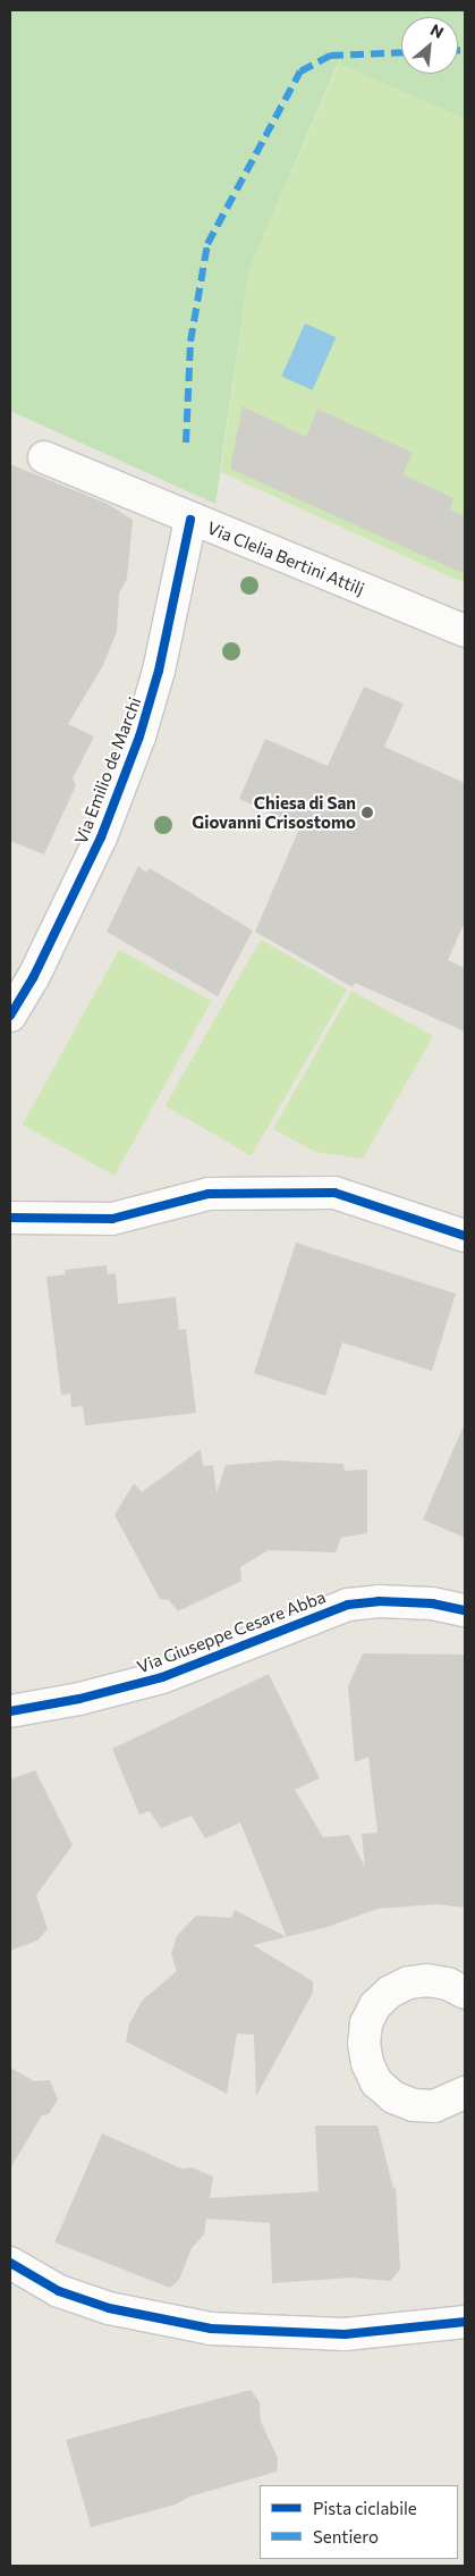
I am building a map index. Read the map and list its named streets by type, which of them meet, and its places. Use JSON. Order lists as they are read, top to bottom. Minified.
{"streets":{"street":["Via Clelia Bertini Attilj","Via Emilio de Marchi","Via Giuseppe Cesare Abba"]},"crossings":[["Via Clelia Bertini Attilj","Via Emilio de Marchi"]],"places":["Chiesa di San Giovanni Crisostomo"],"legend":["Pista ciclabile","Sentiero"],"north":"top right"}
